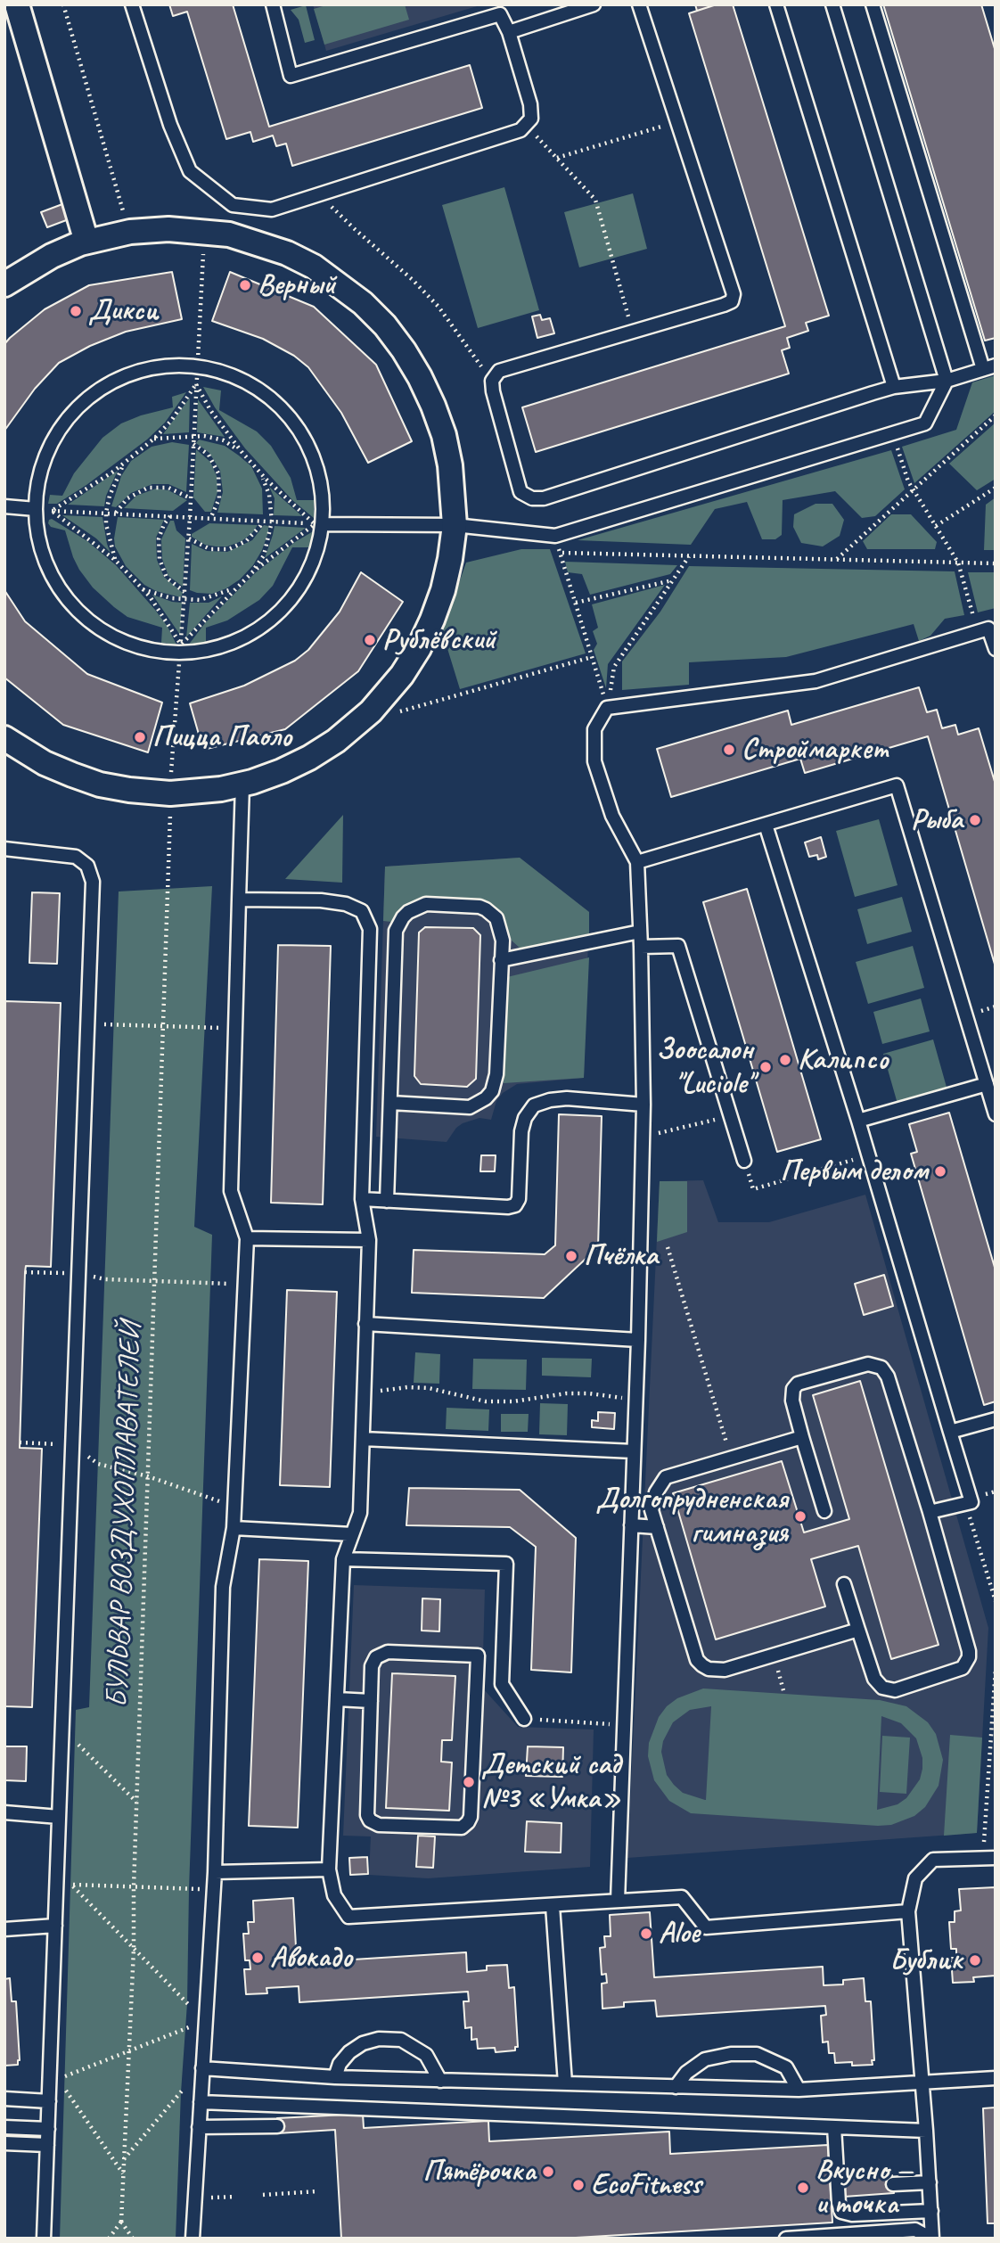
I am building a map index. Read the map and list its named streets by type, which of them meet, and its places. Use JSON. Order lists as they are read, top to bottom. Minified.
{"streets":{"path":["БУЛЬВАР ВОЗДУХОПЛАВАТЕЛЕЙ"]},"places":["Верный","Дикси","Рублёвский","Пицца Паоло","Строймаркет","Рыба","Калипсо","Зоосалон \"Luciole\"","Первым делом","Пчёлка","Долгопрудненская гимназия","Детский сад №3 «Умка»","Aloe","Авокадо","Бублик","Пятёрочка","EcoFitness","Вкусно — и точка"]}
